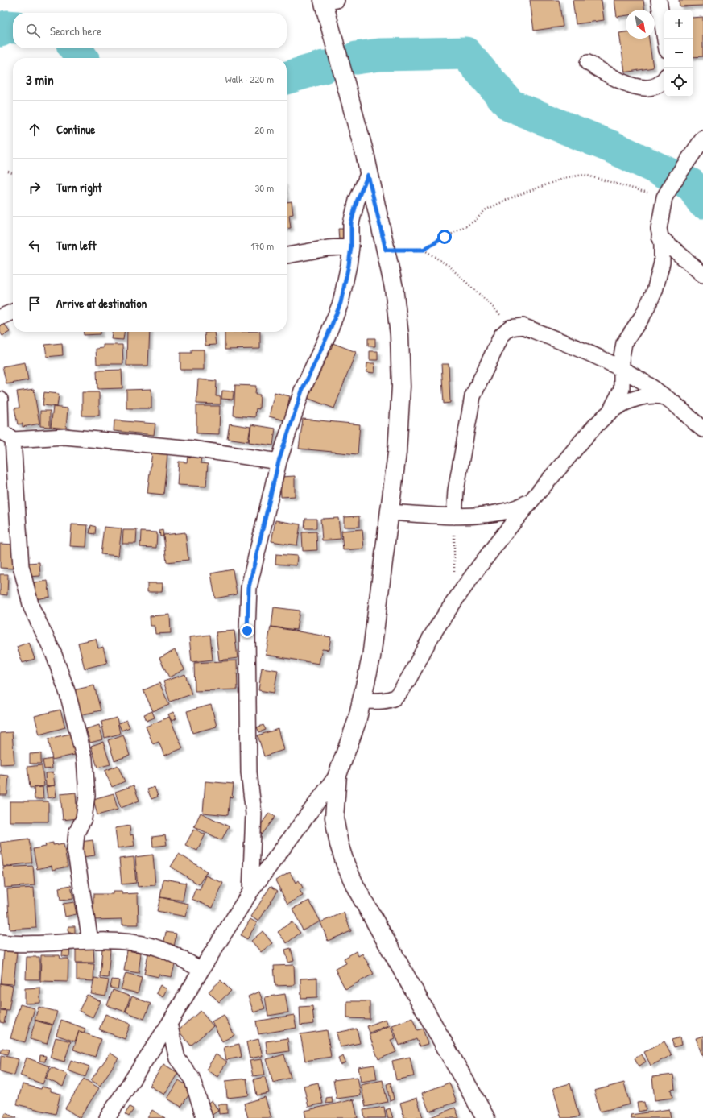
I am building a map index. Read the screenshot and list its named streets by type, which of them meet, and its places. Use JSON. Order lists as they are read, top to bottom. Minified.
{"north":"bottom right","page":{"map_buttons":["+","−"],"search":"Search here","heading":["3 min","Walk · 220 m"],"list":[["Continue","20 m"],["Turn right","30 m"],["Turn left","170 m"],"Arrive at destination"]}}
